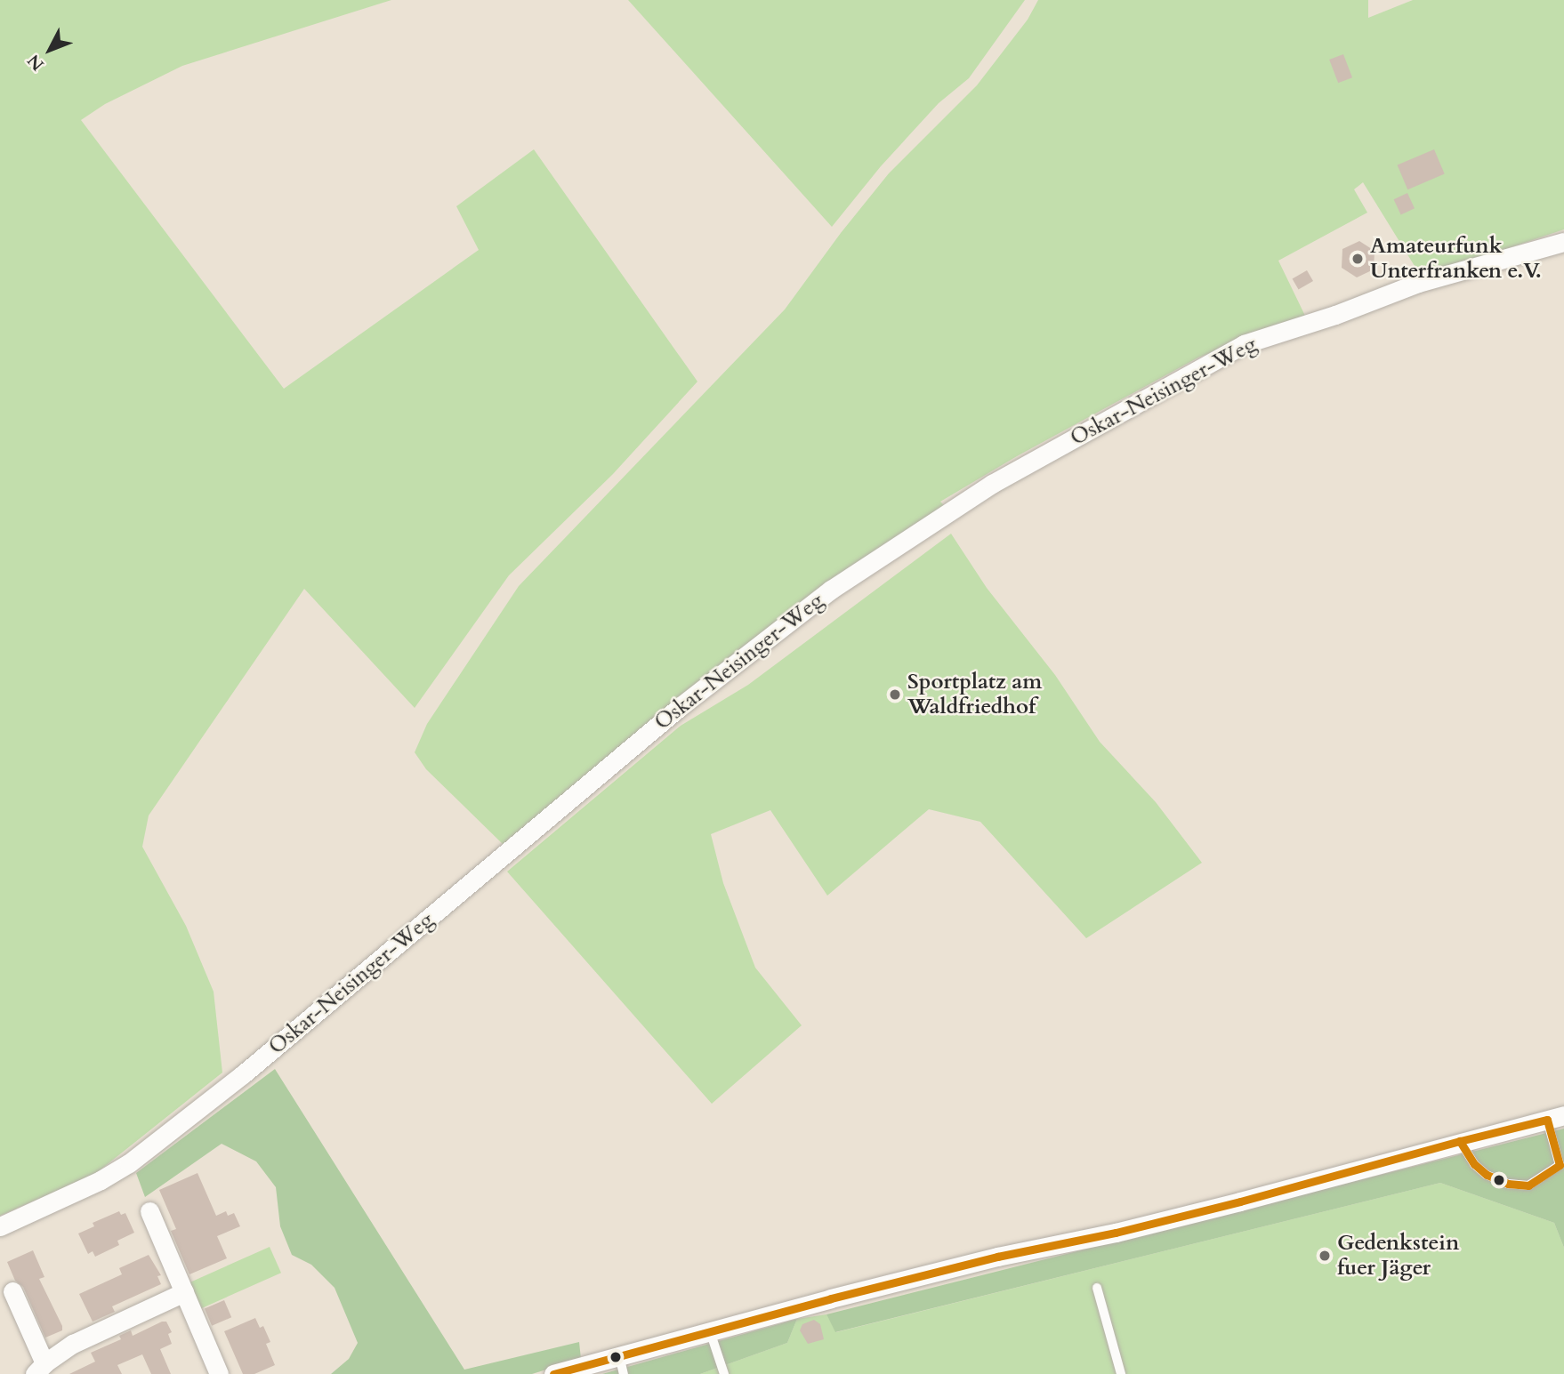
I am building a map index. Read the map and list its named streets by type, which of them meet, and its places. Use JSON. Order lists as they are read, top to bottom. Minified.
{"streets":{"street":["Oskar-Neisinger-Weg"]},"places":["Amateurfunk Unterfranken e.V.","Sportplatz am Waldfriedhof","Gedenkstein fuer Jäger"],"north":"bottom left"}
